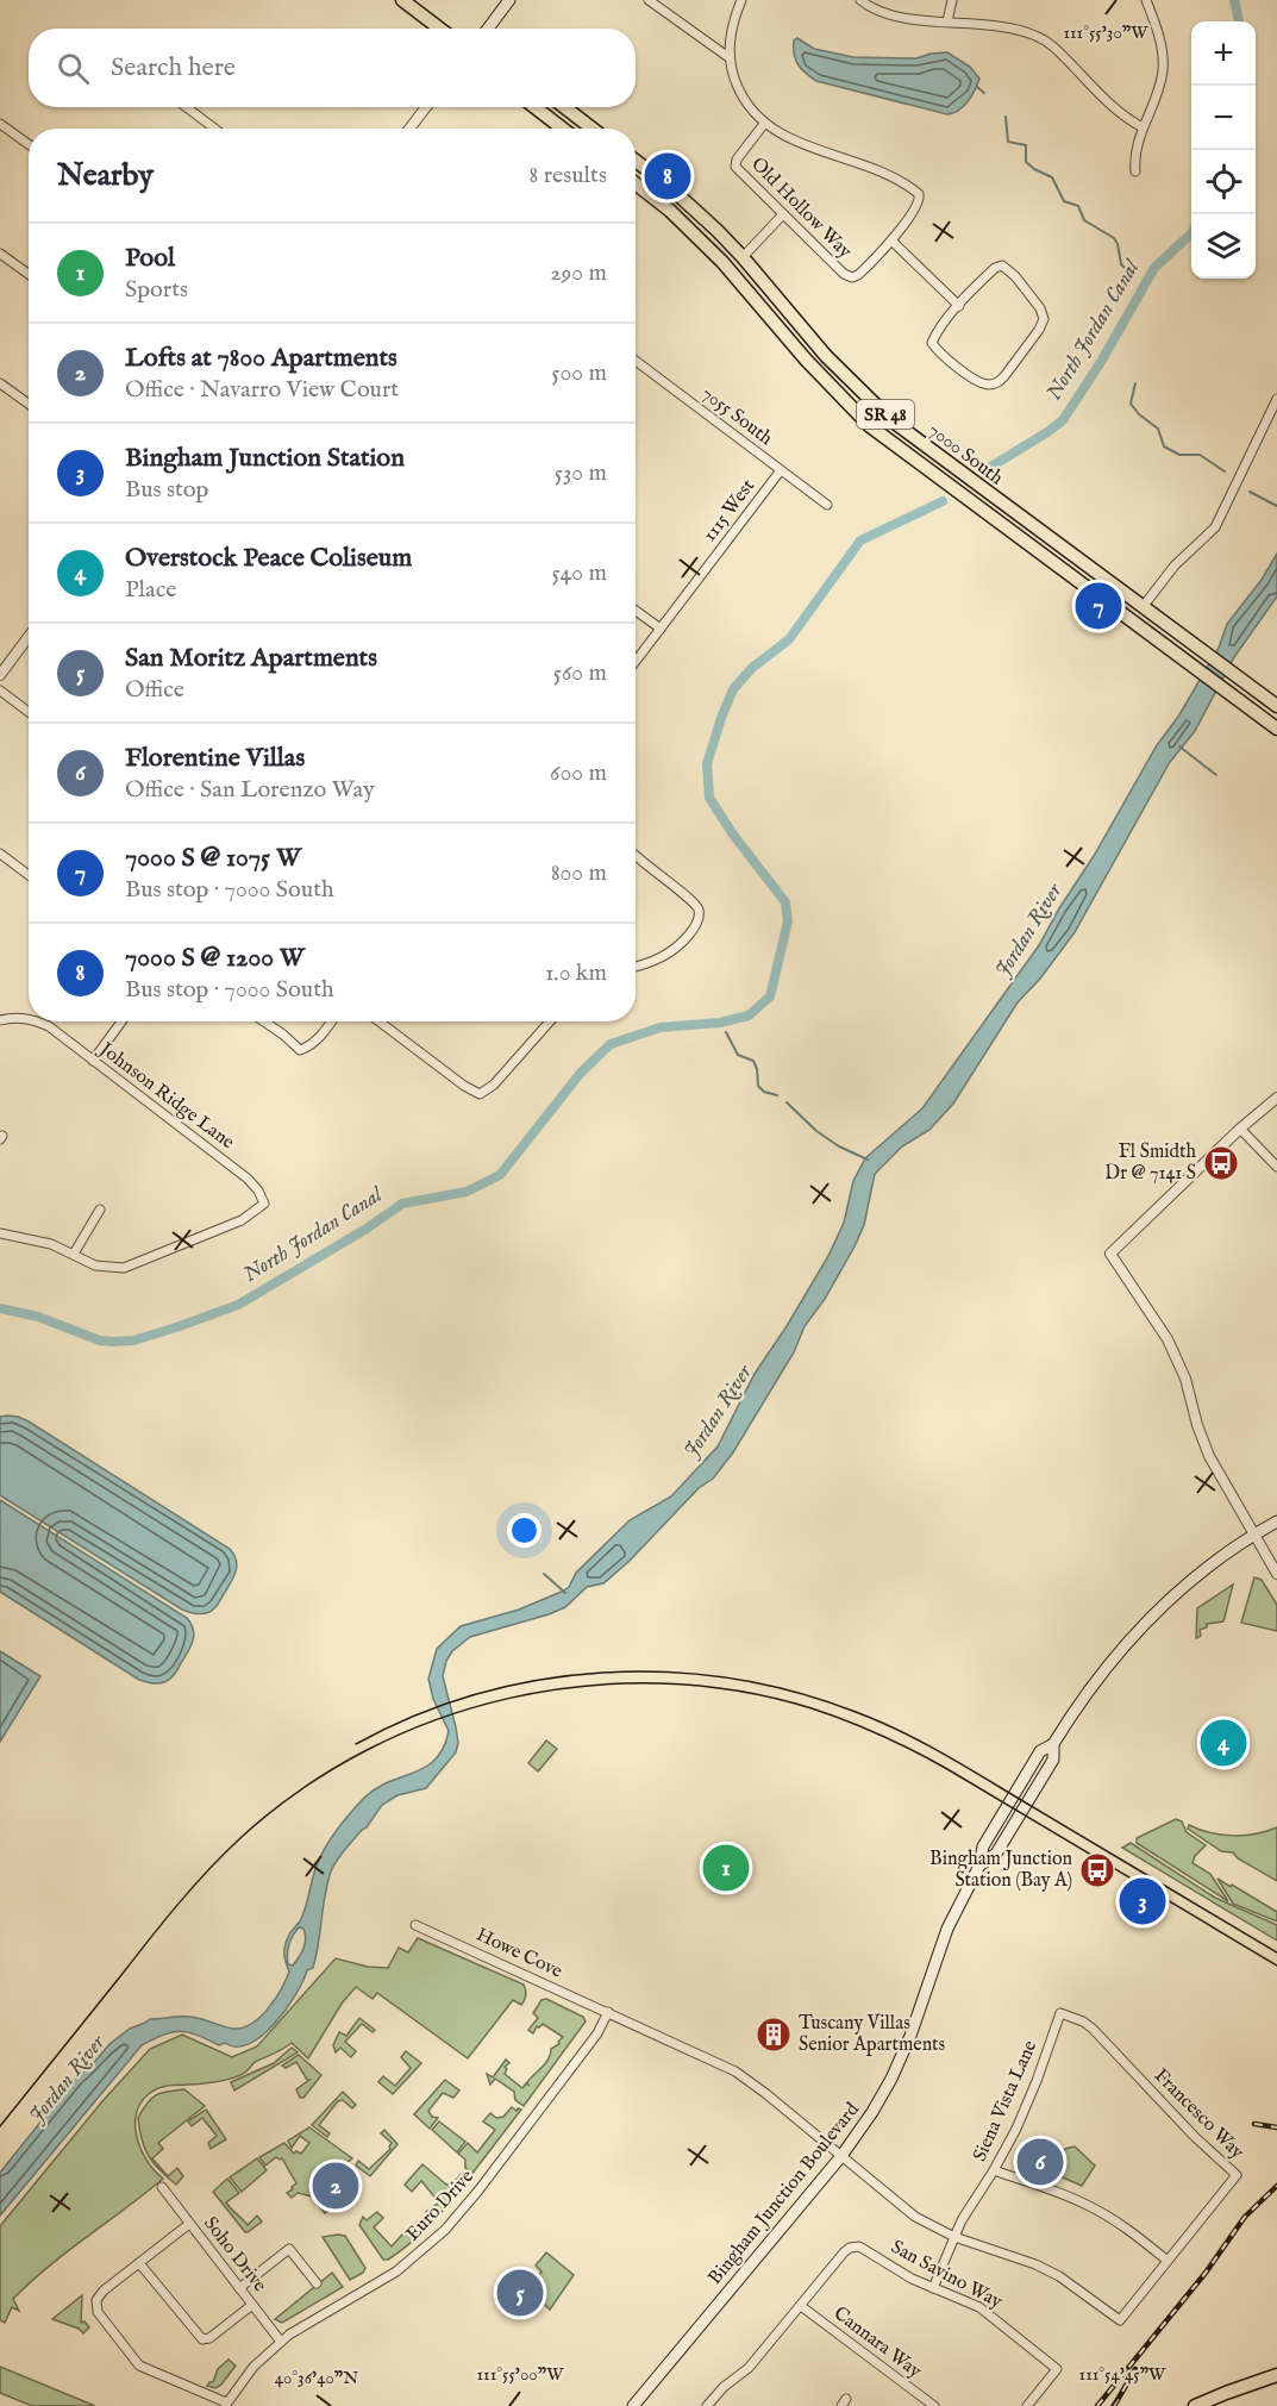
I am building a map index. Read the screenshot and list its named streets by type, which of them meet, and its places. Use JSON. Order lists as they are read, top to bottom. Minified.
{"streets":{"main road":["SR 48","7000 South","Bingham Junction Boulevard"],"street":["Old Hollow Way","7055 South","1115 West","Johnson Ridge Lane","Howe Cove","Siena Vista Lane","Francesco Way","Euro Drive","Soho Drive","San Savino Way","Cannara Way"]},"crossings":[["7055 South","1115 West"],["Howe Cove","Siena Vista Lane"],["Howe Cove","Francesco Way"],["Howe Cove","Bingham Junction Boulevard"],["Howe Cove","Euro Drive"],["Siena Vista Lane","Francesco Way"],["Siena Vista Lane","San Savino Way"],["Euro Drive","Soho Drive"],["San Savino Way","Cannara Way"]],"water":["North Jordan Canal","Jordan River"],"places":{"bus stop":["Fl Smidth Dr @ 7141 S","Bingham Junction Station (Bay A)"],"building":["Tuscany Villas Senior Apartments"]},"page":{"map_buttons":["+","−"],"search":"Search here","heading":["Nearby","8 results"],"pins":["8","7","4","1","3","6","2","5"],"list":[{"mark":"1","name":"Pool","note":"Sports","value":"290 m"},{"mark":"2","name":"Lofts at 7800 Apartments","note":"Office · Navarro View Court","value":"500 m"},{"mark":"3","name":"Bingham Junction Station","note":"Bus stop","value":"530 m"},{"mark":"4","name":"Overstock Peace Coliseum","note":"Place","value":"540 m"},{"mark":"5","name":"San Moritz Apartments","note":"Office","value":"560 m"},{"mark":"6","name":"Florentine Villas","note":"Office · San Lorenzo Way","value":"600 m"},{"mark":"7","name":"7000 S @ 1075 W","note":"Bus stop · 7000 South","value":"800 m"},{"mark":"8","name":"7000 S @ 1200 W","note":"Bus stop · 7000 South","value":"1.0 km"}]},"coordinates":["111°55'30\"W","111°55'00\"W","111°54'45\"W","40°36'40\"N"]}
